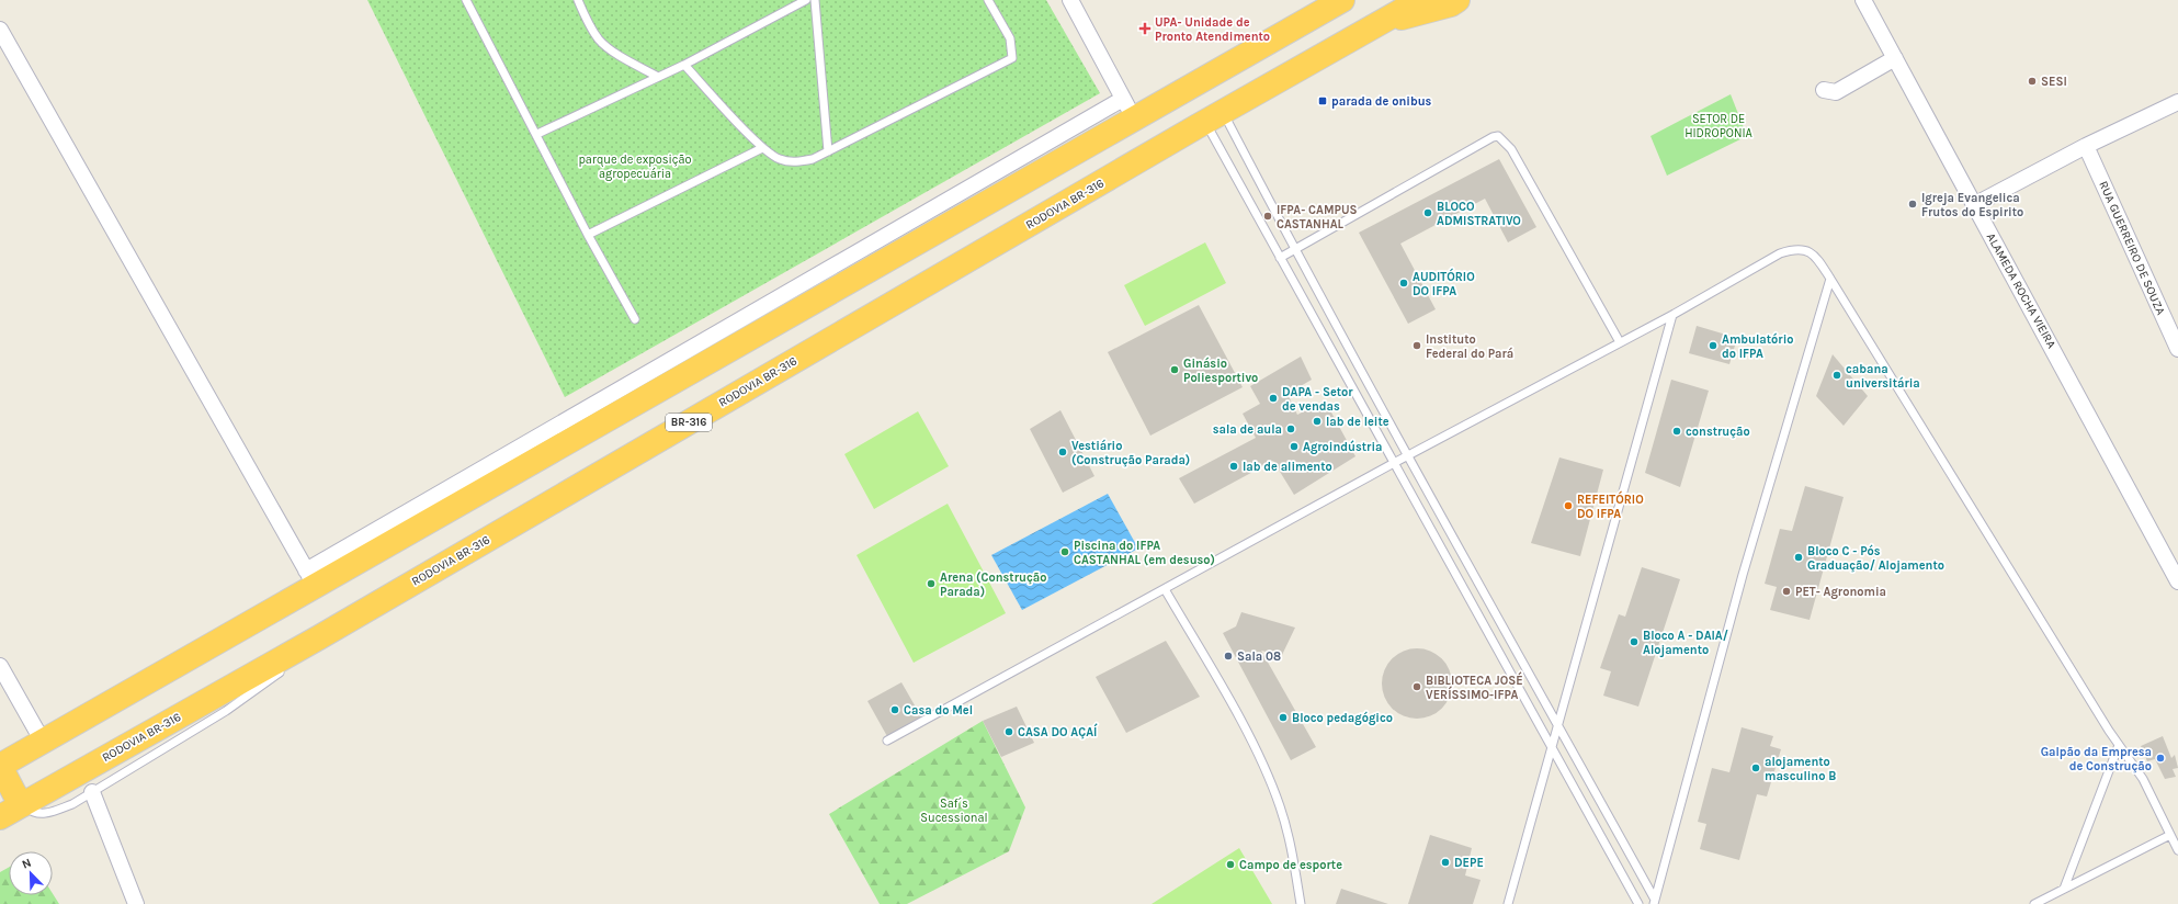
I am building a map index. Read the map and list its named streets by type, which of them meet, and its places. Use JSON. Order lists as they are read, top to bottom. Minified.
{"streets":{"highway":["RODOVIA BR-316","BR-316"],"street":["RUA GUERREIRO DE SOUZA","ALAMEDA ROCHA VIEIRA"]},"crossings":[["RODOVIA BR-316","BR-316"]],"parks":["SETOR DE HIDROPONIA","parque de exposição agropecuária","Saf´s Sucessional"],"places":{"health":["UPA- Unidade de Pronto Atendimento"],"other":["SESI","Igreja Evangelica Frutos do Espirito","BLOCO ADMISTRATIVO","IFPA- CAMPUS CASTANHAL","AUDITÓRIO DO IFPA","Instituto Federal do Pará","Ambulatório do IFPA","Ginásio Poliesportivo","cabana universitária","DAPA - Setor de vendas","lab de leite","sala de aula","construção","Agroindústria","Vestiário (Construção Parada)","lab de alimento","REFEITÓRIO DO IFPA","Piscina do IFPA CASTANHAL (em desuso)","Bloco C - Pós Graduação/ Alojamento","Arena (Construção Parada)","PET- Agronomia","Bloco A - DAIA/ Alojamento","Sala 08","BIBLIOTECA JOSÉ VERÍSSIMO-IFPA","Casa do Mel","Bloco pedagógico","CASA DO AÇAÍ","Galpão da Empresa de Construção","alojamento masculino B","DEPE","Campo de esporte"],"transit":["parada de onibus"]},"north":"top left"}
